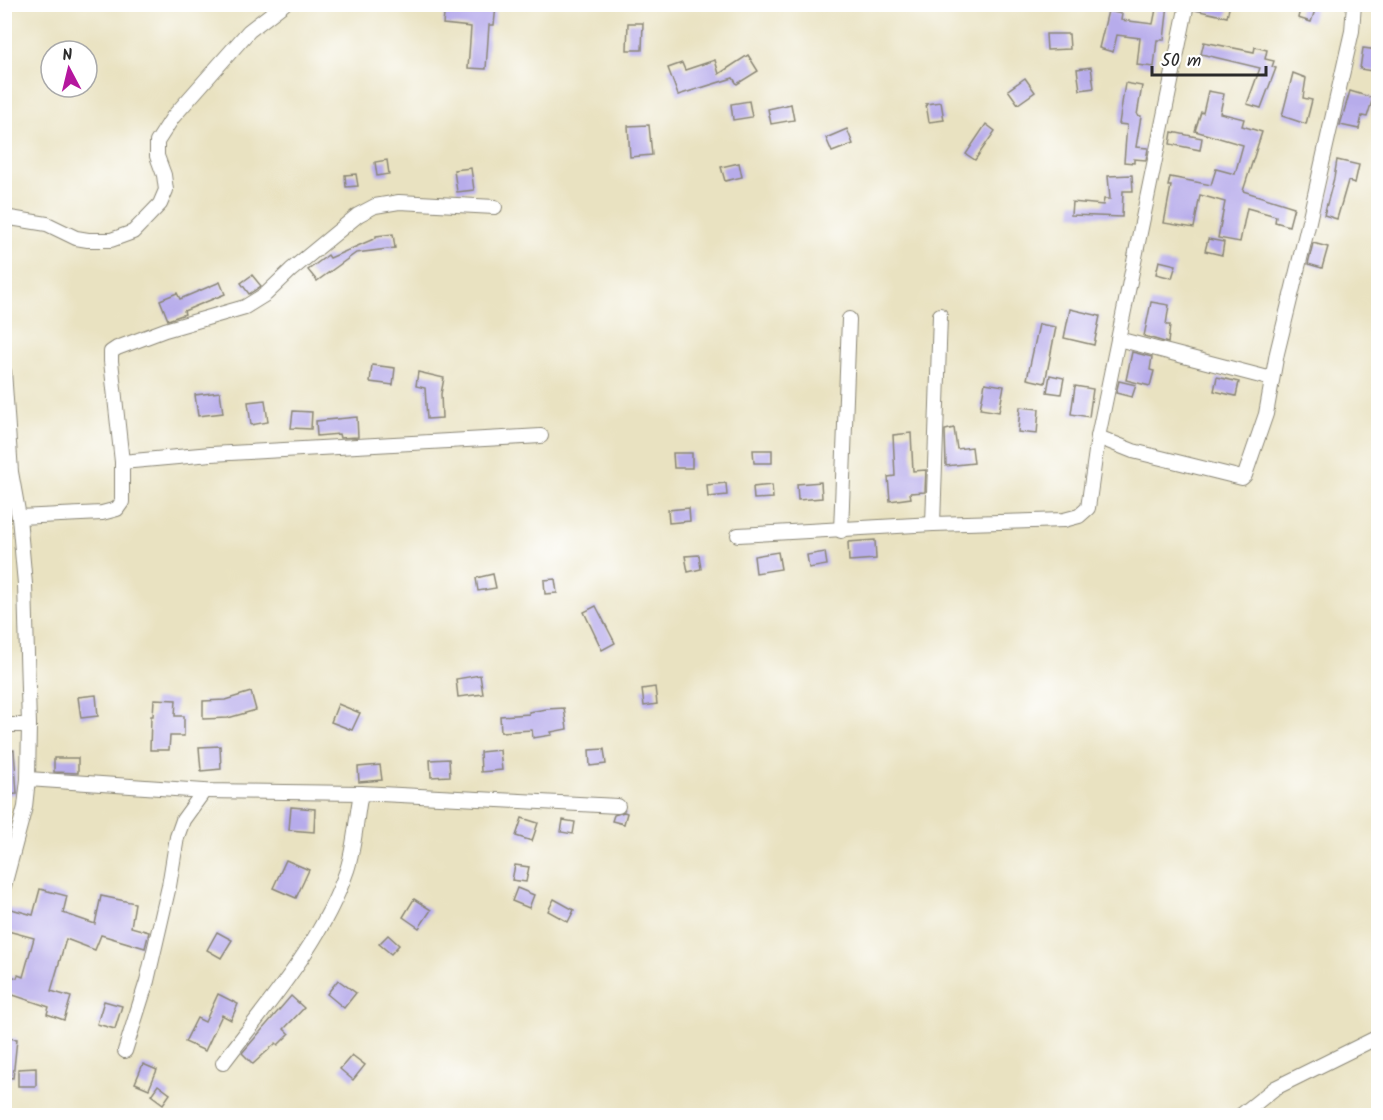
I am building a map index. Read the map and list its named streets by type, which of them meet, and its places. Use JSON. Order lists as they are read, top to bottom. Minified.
{"scale_bar":"50 m","north":"top"}
